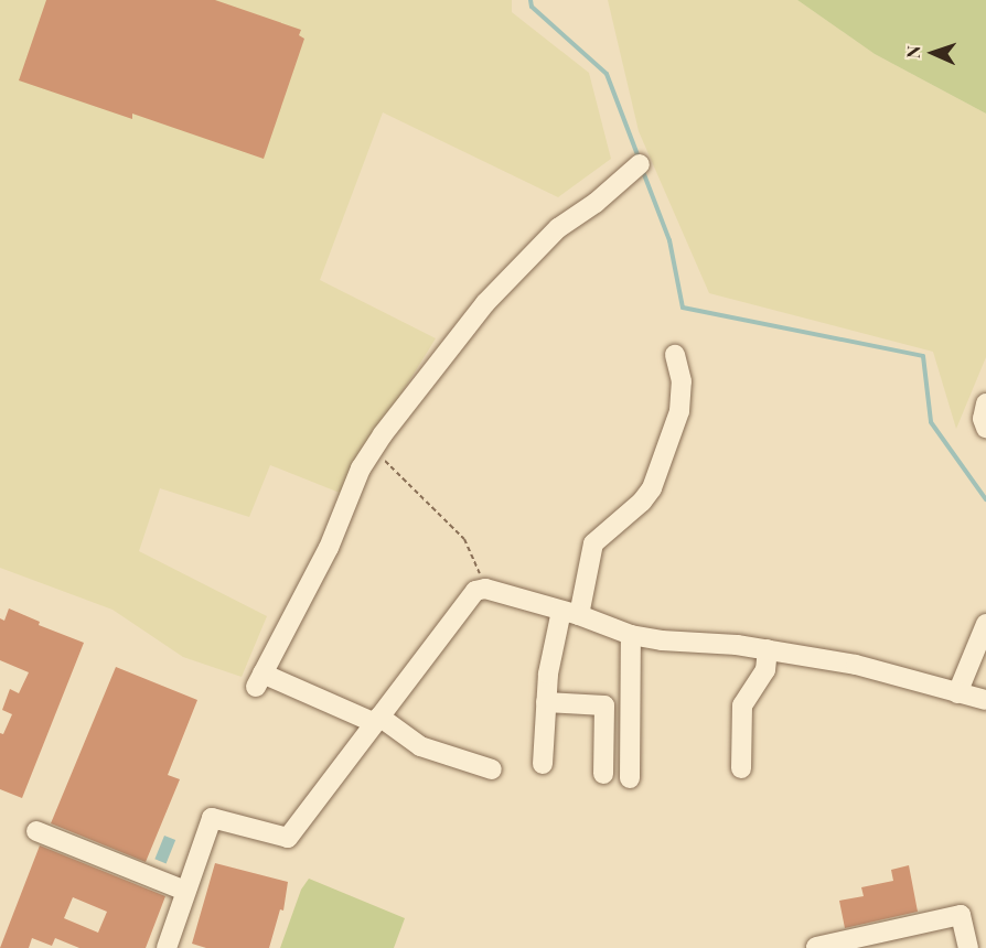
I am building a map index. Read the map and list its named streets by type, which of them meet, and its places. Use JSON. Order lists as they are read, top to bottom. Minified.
{"north":"left"}
